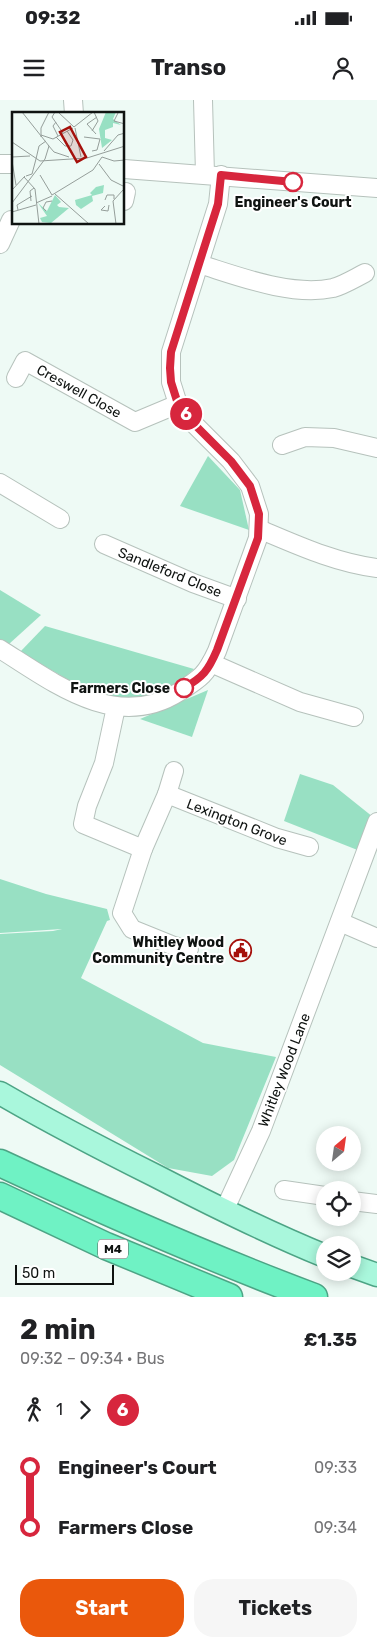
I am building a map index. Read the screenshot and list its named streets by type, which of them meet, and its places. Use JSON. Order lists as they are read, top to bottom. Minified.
{"streets":{"highway":["M4"],"street":["Creswell Close","Sandleford Close","Lexington Grove","Whitley Wood Lane"]},"places":{"other":["Engineer's Court","Farmers Close"],"public building":["Whitley Wood Community Centre"]},"lines":["bus line 6"],"scale_bar":"50 m","north":"top right","page":{"status":"09:32","header":"Transo","on_map":"6","scale":"50 m","heading":["2 min","09:32 – 09:34 · Bus","£1.35"],"legs":["1","6"],"list":[{"name":"Engineer's Court","value":"09:33"},{"name":"Farmers Close","value":"09:34"}],"buttons":["Start","Tickets"]}}
